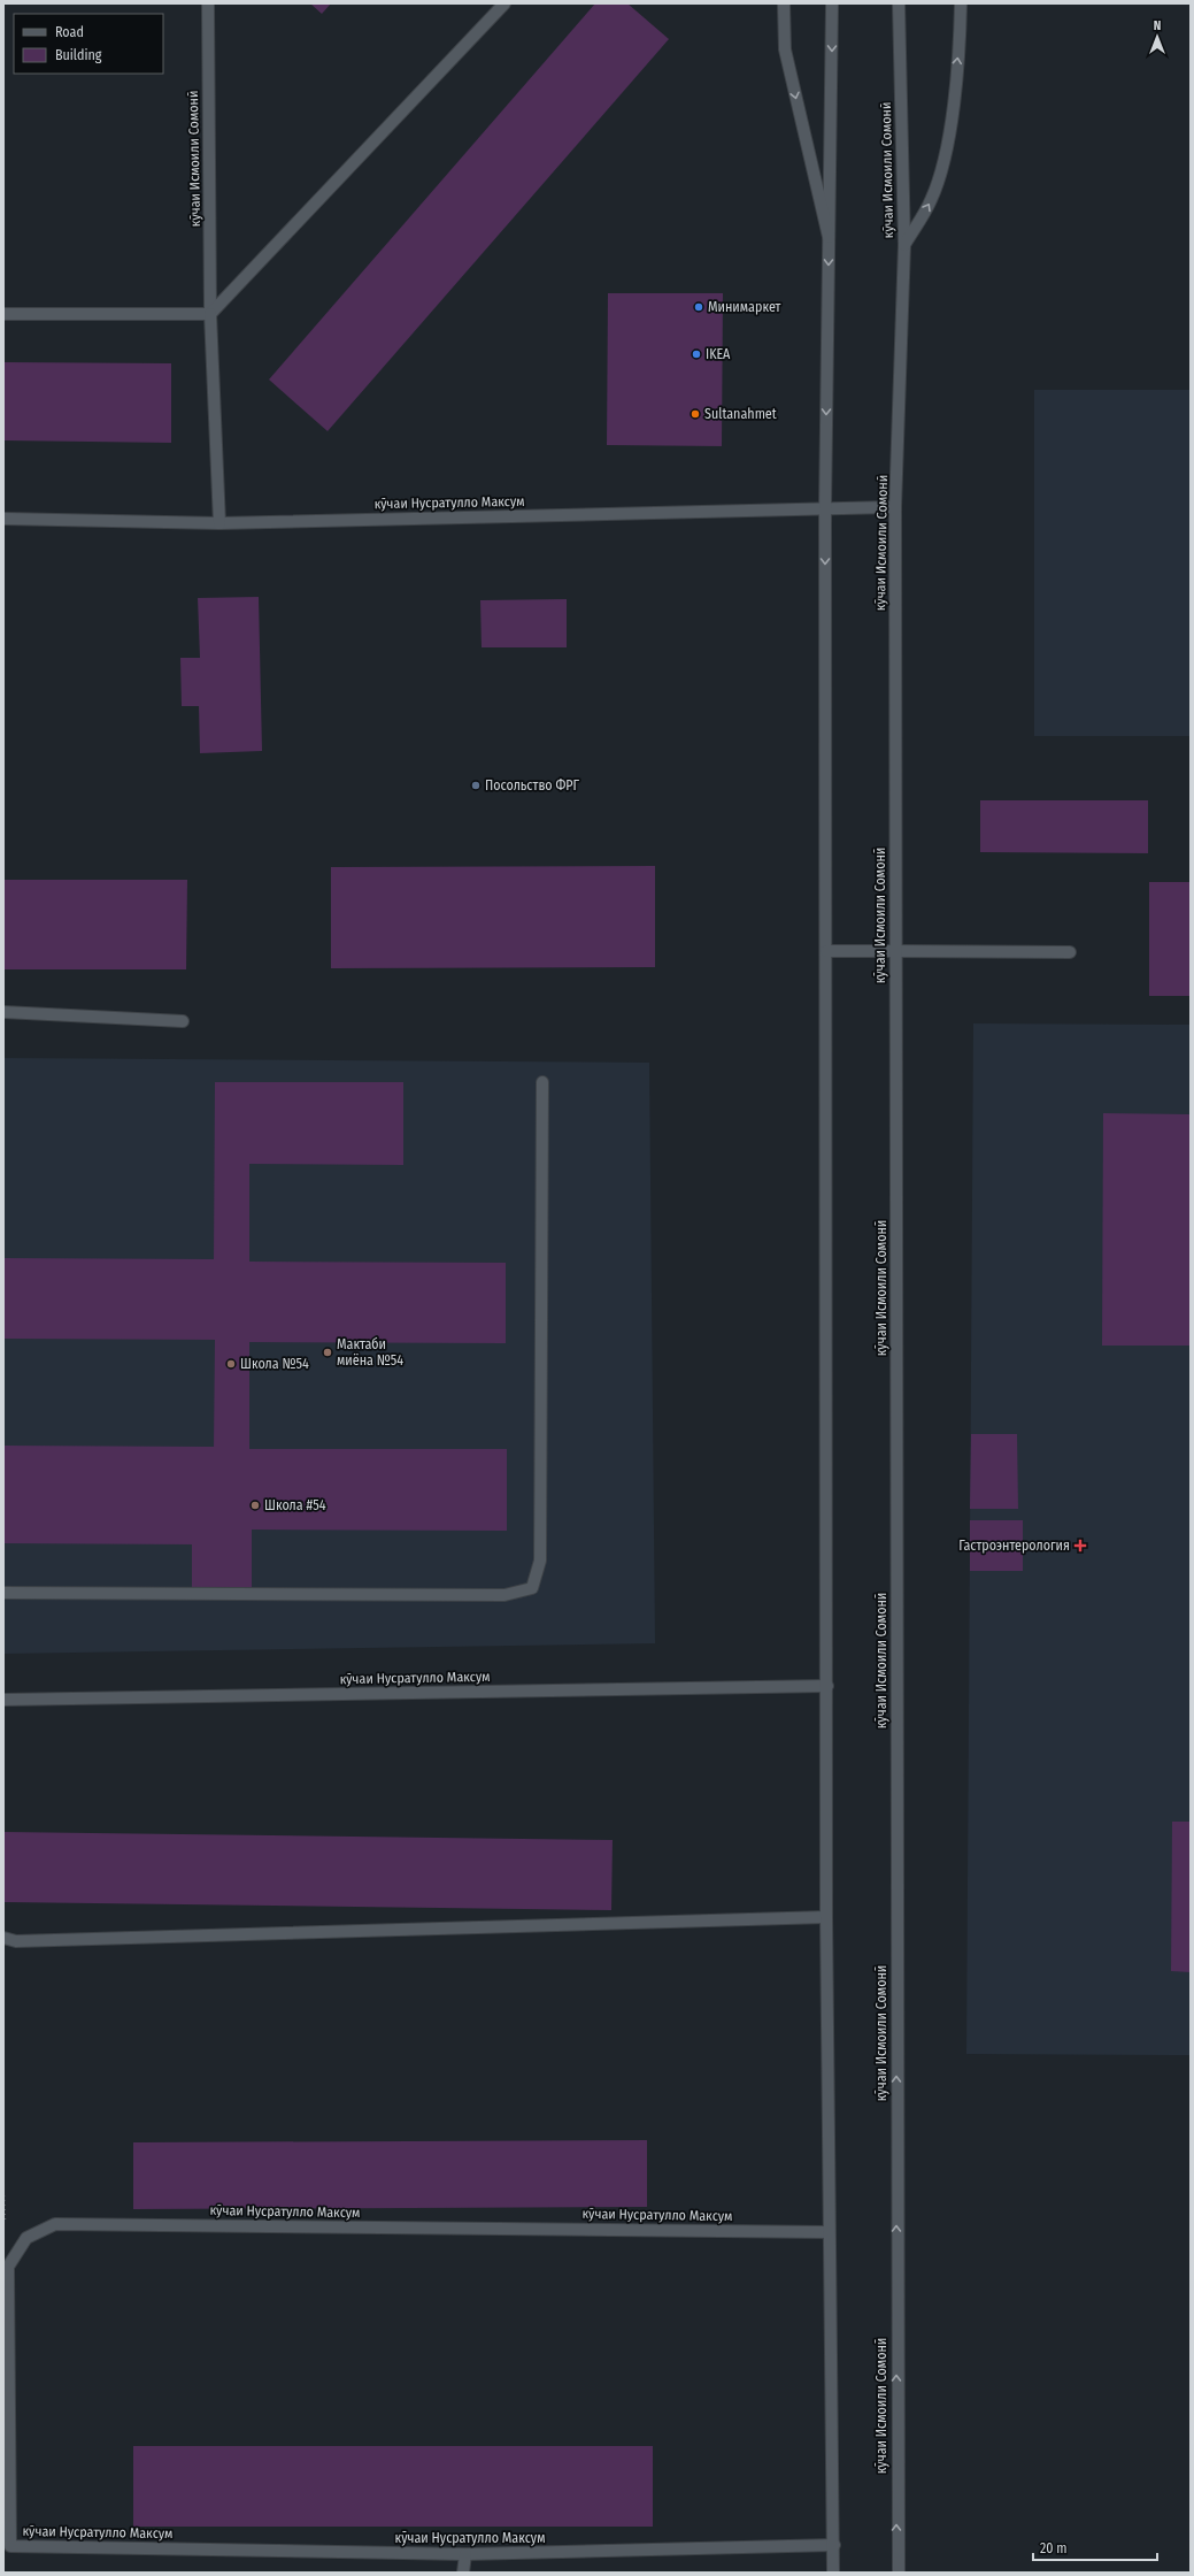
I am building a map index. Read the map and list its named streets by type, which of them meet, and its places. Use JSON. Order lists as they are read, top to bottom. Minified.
{"streets":{"street":["кӯчаи Исмоили Сомонӣ","кӯчаи Нусратулло Максум"]},"crossings":[["кӯчаи Исмоили Сомонӣ","кӯчаи Нусратулло Максум"]],"places":{"other":["Минимаркет","IKEA","Sultanahmet","Посольство ФРГ","Мактаби миёна №54","Школа №54","Школа #54"],"health":["Гастроэнтерология"]},"legend":["Road","Building"],"scale_bar":"20 m","north":"top"}
